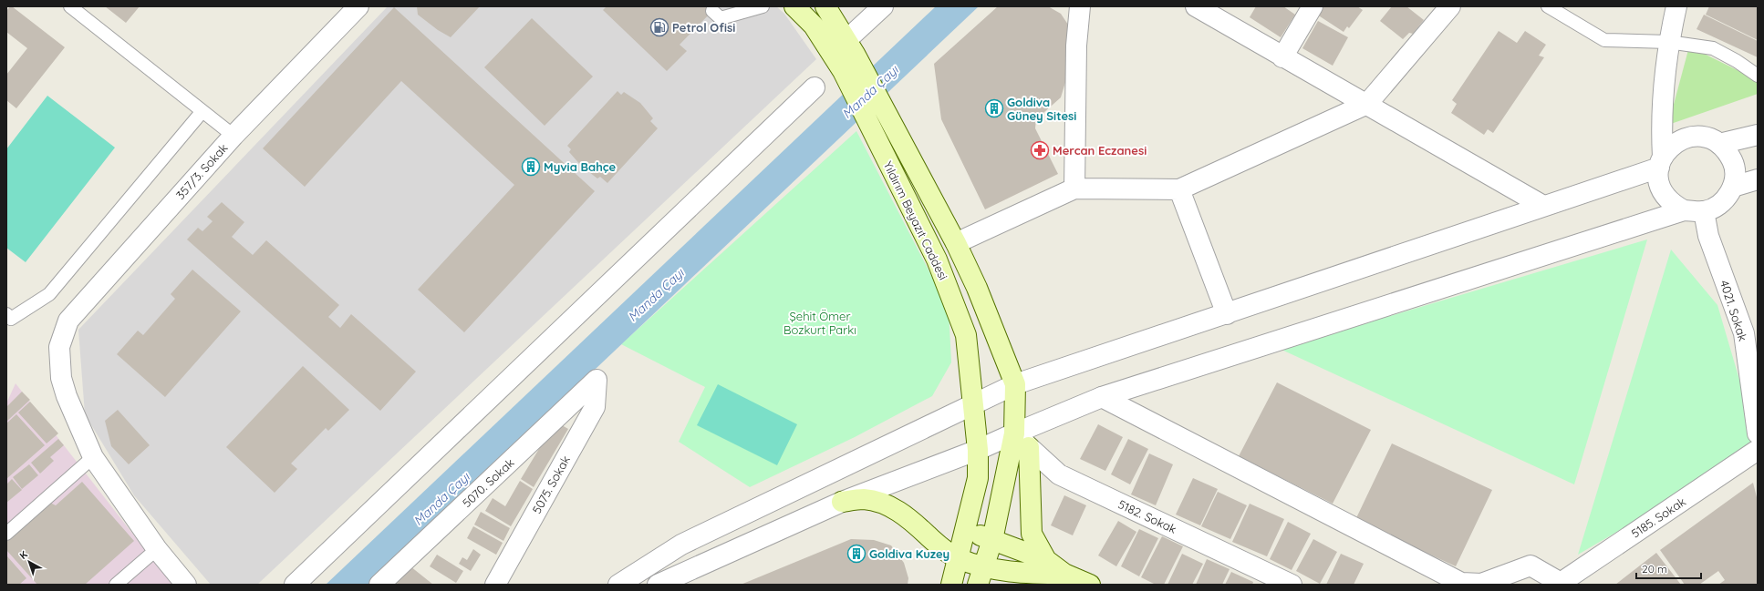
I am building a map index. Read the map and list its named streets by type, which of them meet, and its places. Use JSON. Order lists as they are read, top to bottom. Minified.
{"streets":{"main road":["Yıldırım Beyazıt Caddesi"],"street":["357/3. Sokak","4021. Sokak","5070. Sokak","5075. Sokak","5182. Sokak","5185. Sokak"]},"crossings":[["5070. Sokak","5075. Sokak"]],"water":["Manda Çayı"],"parks":["Şehit Ömer Bozkurt Parkı"],"places":{"fuel station":["Petrol Ofisi"],"building":["Goldiva Güney Sitesi","Myvia Bahçe","Goldiva Kuzey"],"pharmacy":["Mercan Eczanesi"]},"scale_bar":"20 m","north":"top left"}
